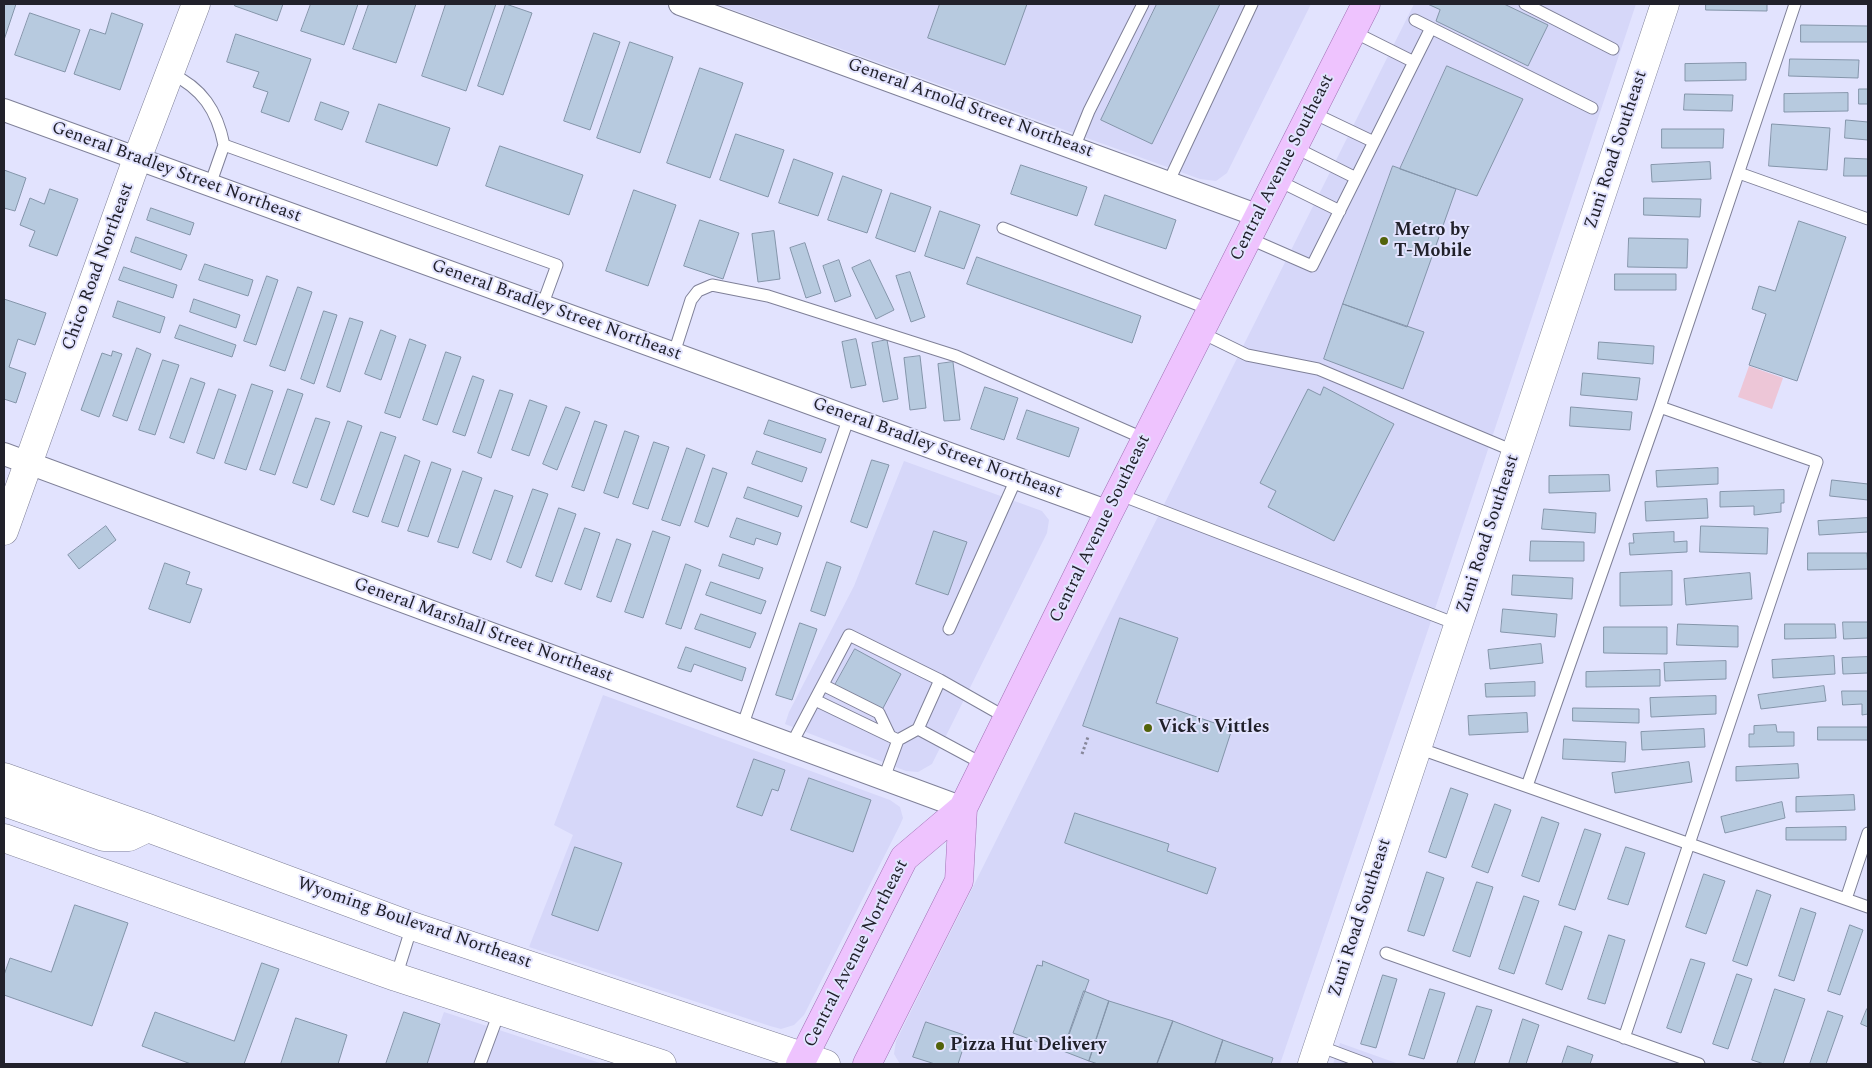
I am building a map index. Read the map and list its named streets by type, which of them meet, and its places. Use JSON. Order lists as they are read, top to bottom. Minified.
{"streets":{"main road":["Zuni Road Southeast","Central Avenue Southeast","Chico Road Northeast","Wyoming Boulevard Northeast","Central Avenue Northeast"],"street":["General Arnold Street Northeast","General Bradley Street Northeast","General Marshall Street Northeast"]},"crossings":[["General Arnold Street Northeast","Central Avenue Southeast"],["Central Avenue Southeast","General Bradley Street Northeast"],["Central Avenue Southeast","General Marshall Street Northeast"],["Central Avenue Southeast","Central Avenue Northeast"],["General Bradley Street Northeast","Chico Road Northeast"],["Chico Road Northeast","General Marshall Street Northeast"],["General Marshall Street Northeast","Central Avenue Northeast"],["Wyoming Boulevard Northeast","Central Avenue Northeast"]],"places":["Metro by T-Mobile","Vick's Vittles","Pizza Hut Delivery"]}
